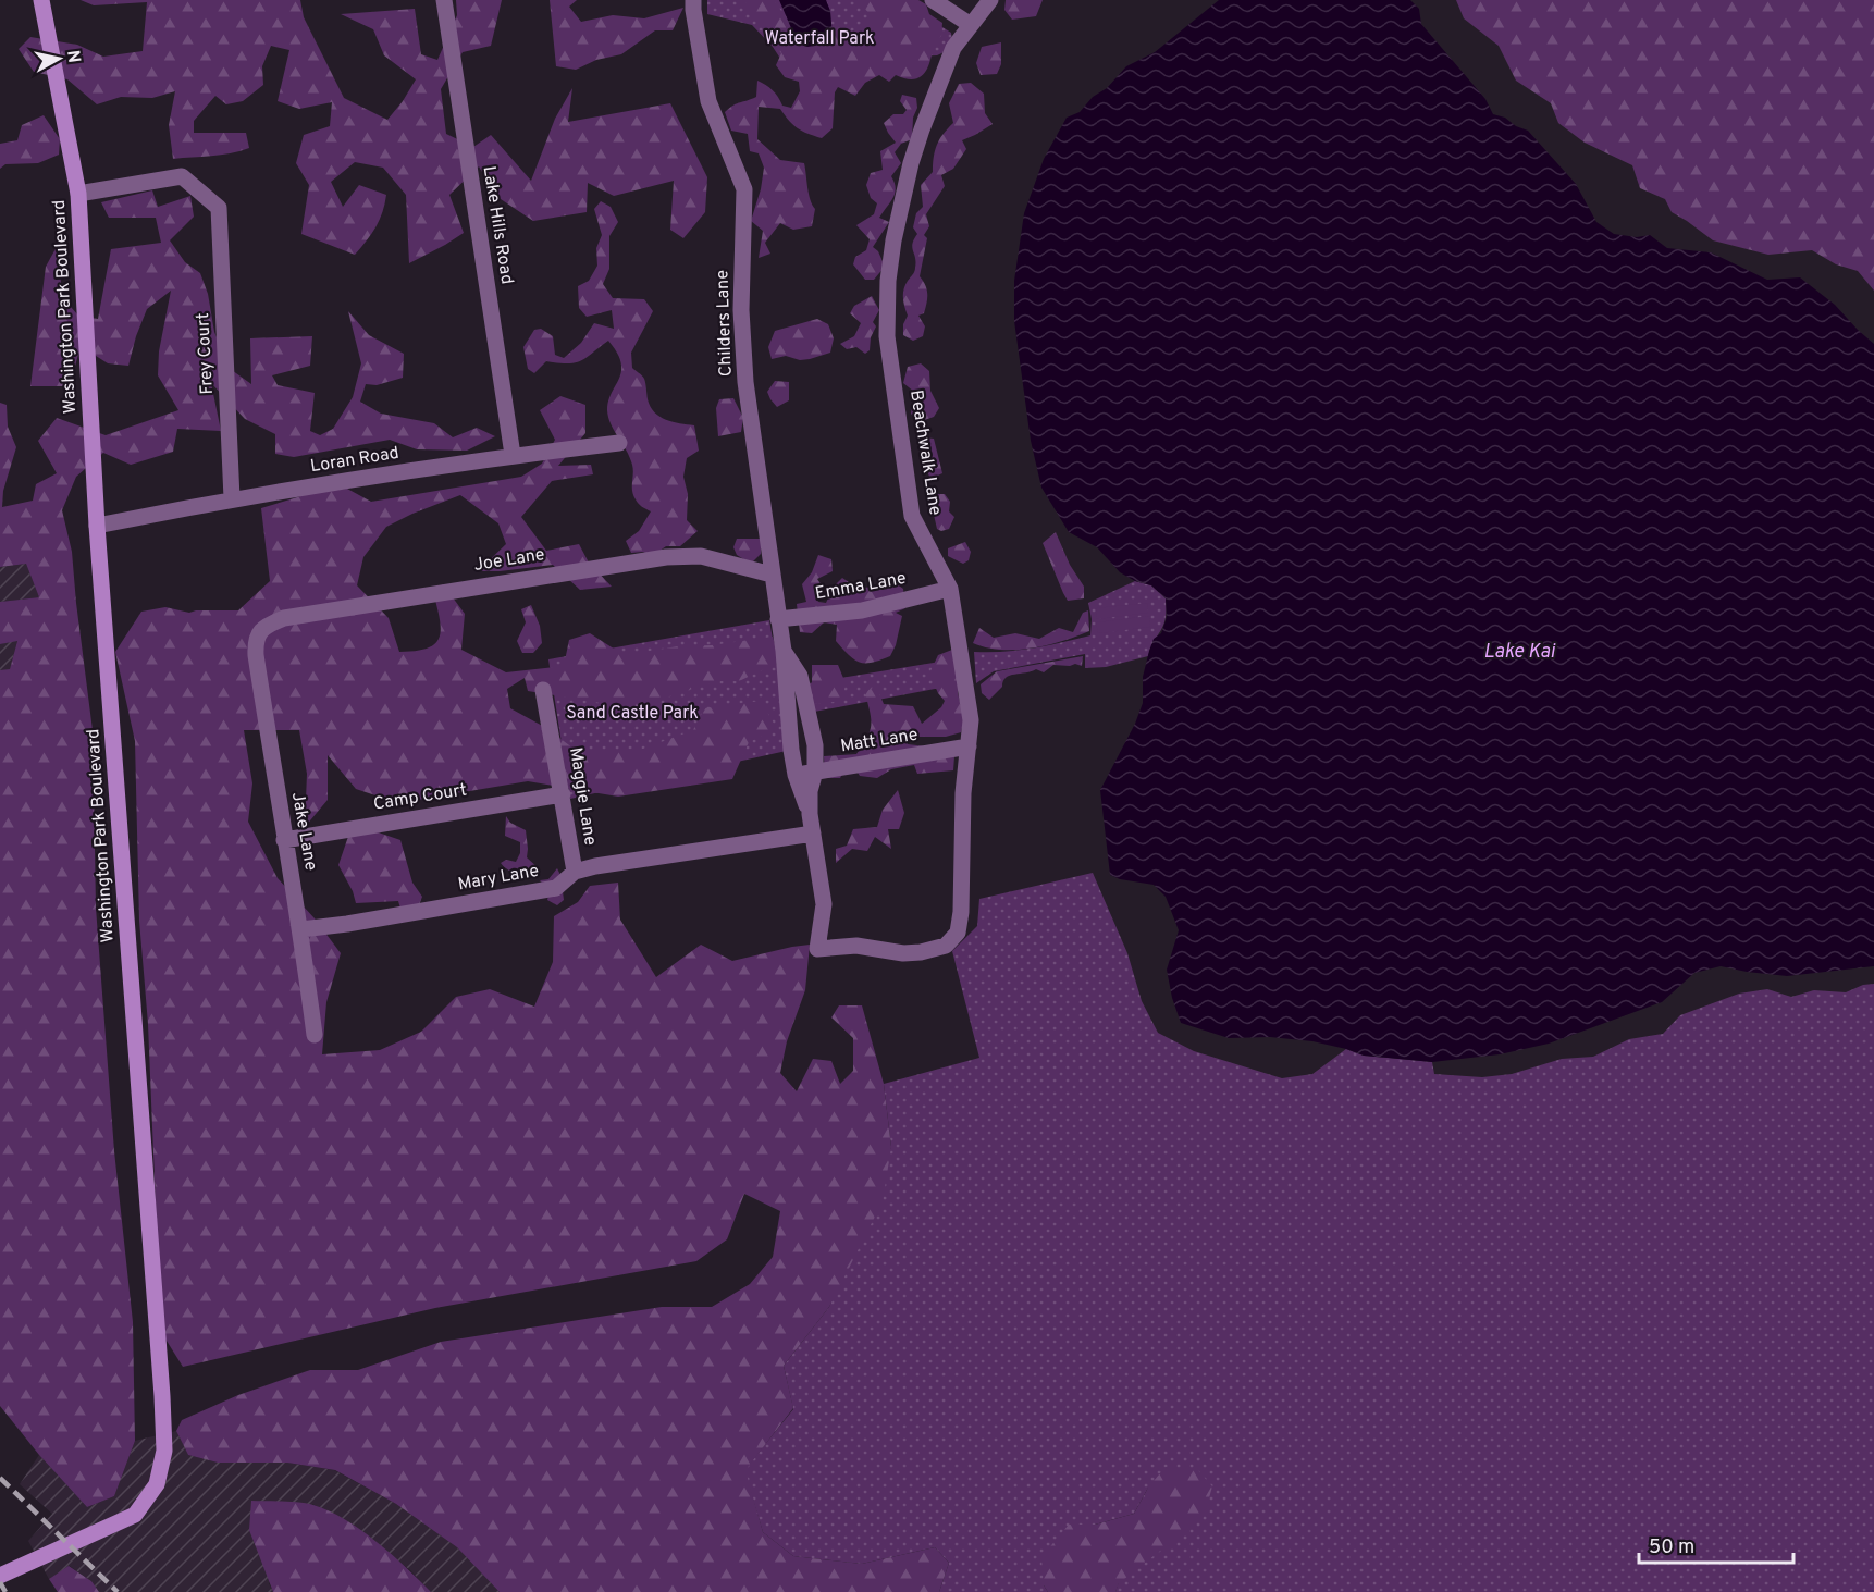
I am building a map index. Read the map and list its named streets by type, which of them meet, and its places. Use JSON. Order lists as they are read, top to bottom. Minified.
{"streets":{"street":["Lake Hills Road","Washington Park Boulevard","Childers Lane","Frey Court","Beachwalk Lane","Loran Road","Joe Lane","Emma Lane","Matt Lane","Maggie Lane","Camp Court","Jake Lane","Mary Lane"]},"crossings":[["Lake Hills Road","Loran Road"],["Washington Park Boulevard","Frey Court"],["Washington Park Boulevard","Loran Road"],["Childers Lane","Beachwalk Lane"],["Childers Lane","Joe Lane"],["Childers Lane","Emma Lane"],["Childers Lane","Matt Lane"],["Childers Lane","Mary Lane"],["Frey Court","Loran Road"],["Beachwalk Lane","Emma Lane"],["Beachwalk Lane","Matt Lane"],["Joe Lane","Jake Lane"],["Maggie Lane","Camp Court"],["Maggie Lane","Mary Lane"],["Camp Court","Jake Lane"],["Jake Lane","Mary Lane"]],"water":["Lake Kai"],"parks":["Waterfall Park","Sand Castle Park"],"scale_bar":"50 m","north":"right"}
